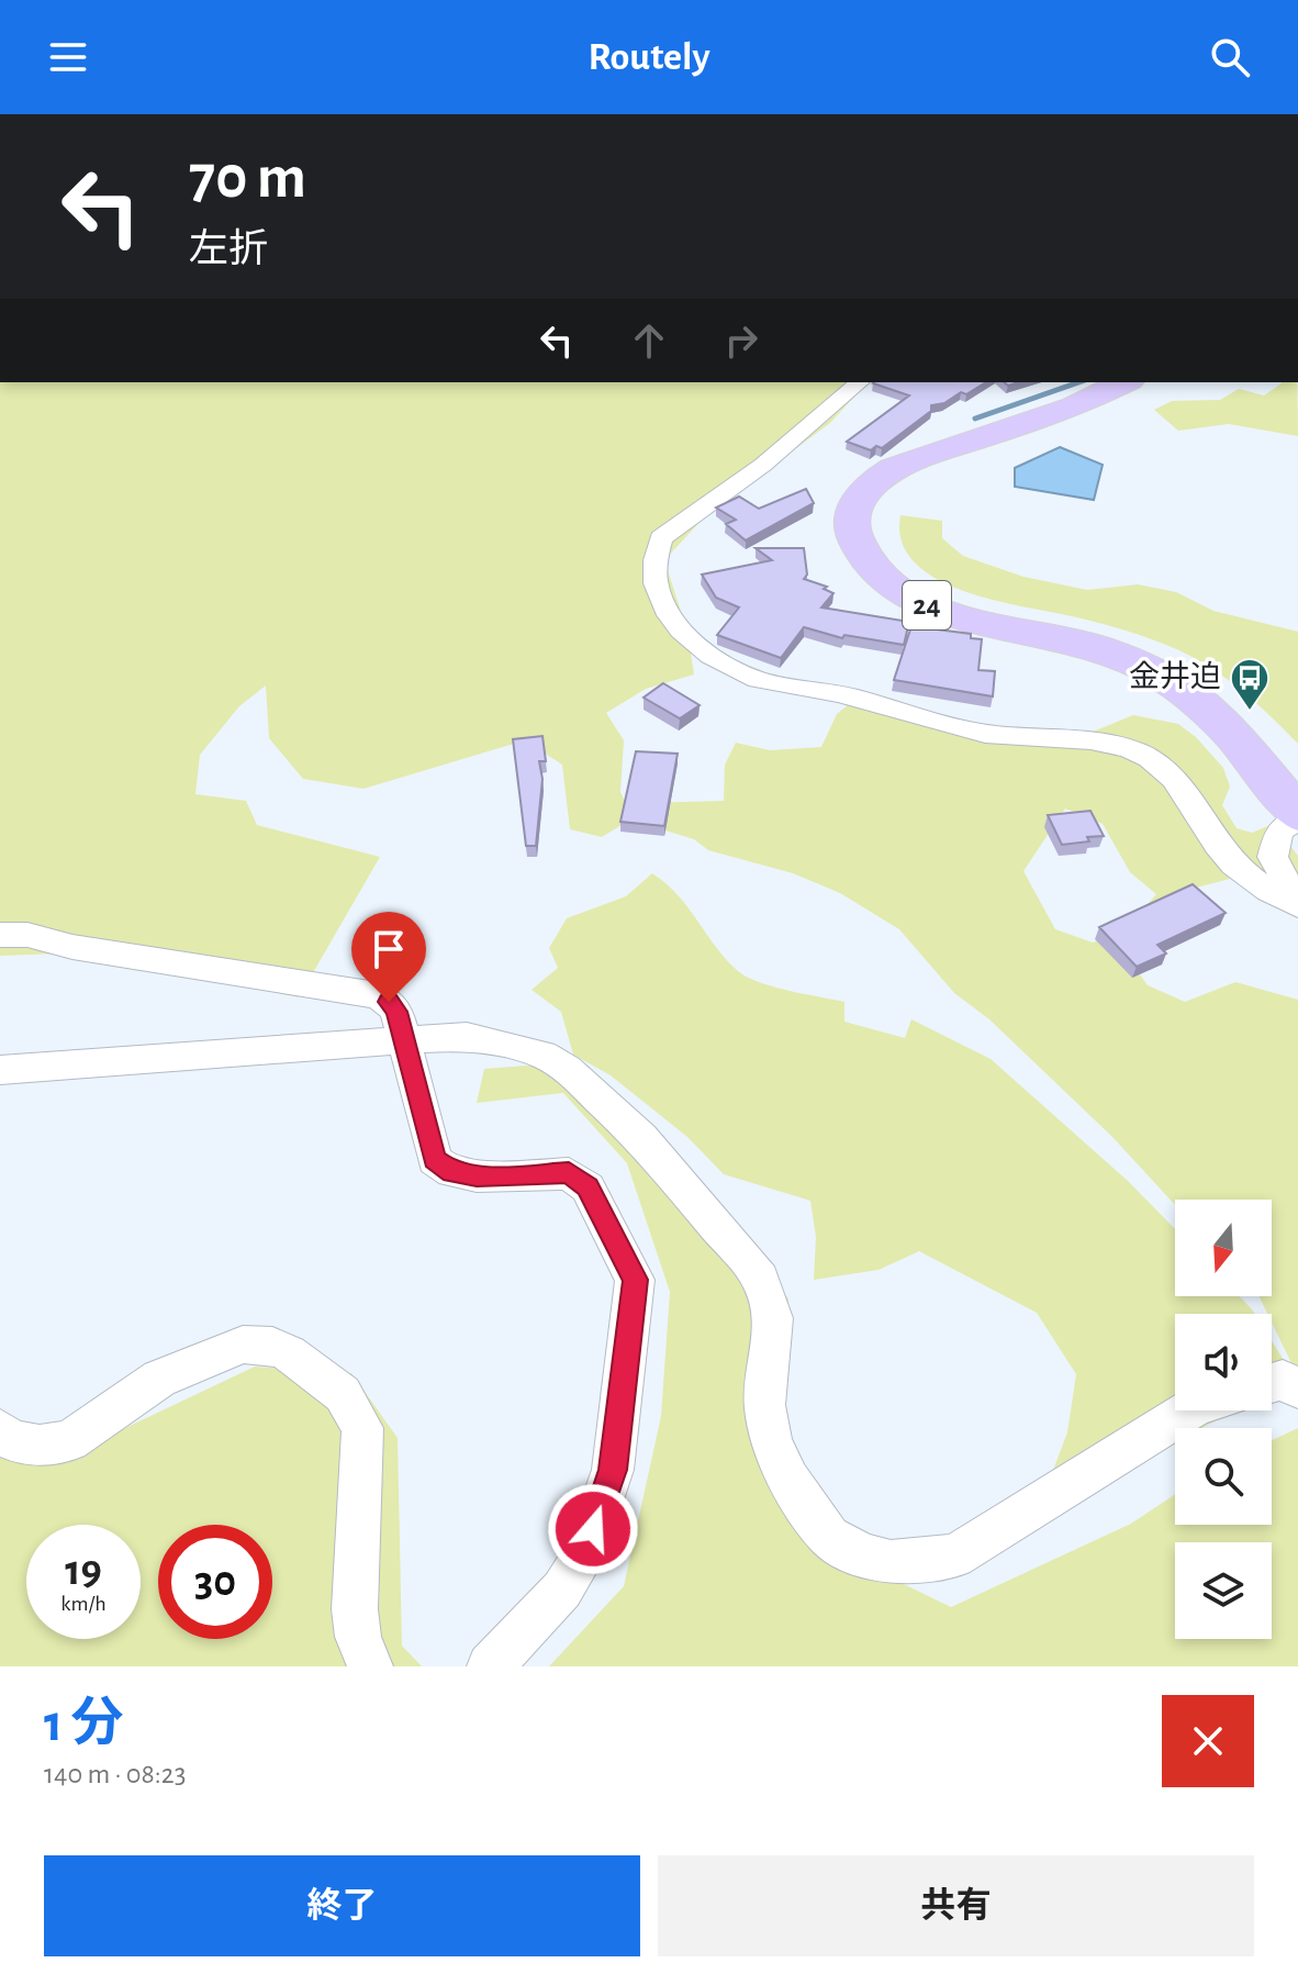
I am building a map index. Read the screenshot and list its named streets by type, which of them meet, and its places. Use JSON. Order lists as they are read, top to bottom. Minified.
{"streets":{"main road":["24"]},"places":{"bus stop":["金井迫"]},"north":"bottom","page":{"header":"Routely","turn":["70 m","左折"],"speed":"19 km/h","limit":"30","heading":["1 分","140 m · 08:23"],"buttons":["終了","共有"]}}
